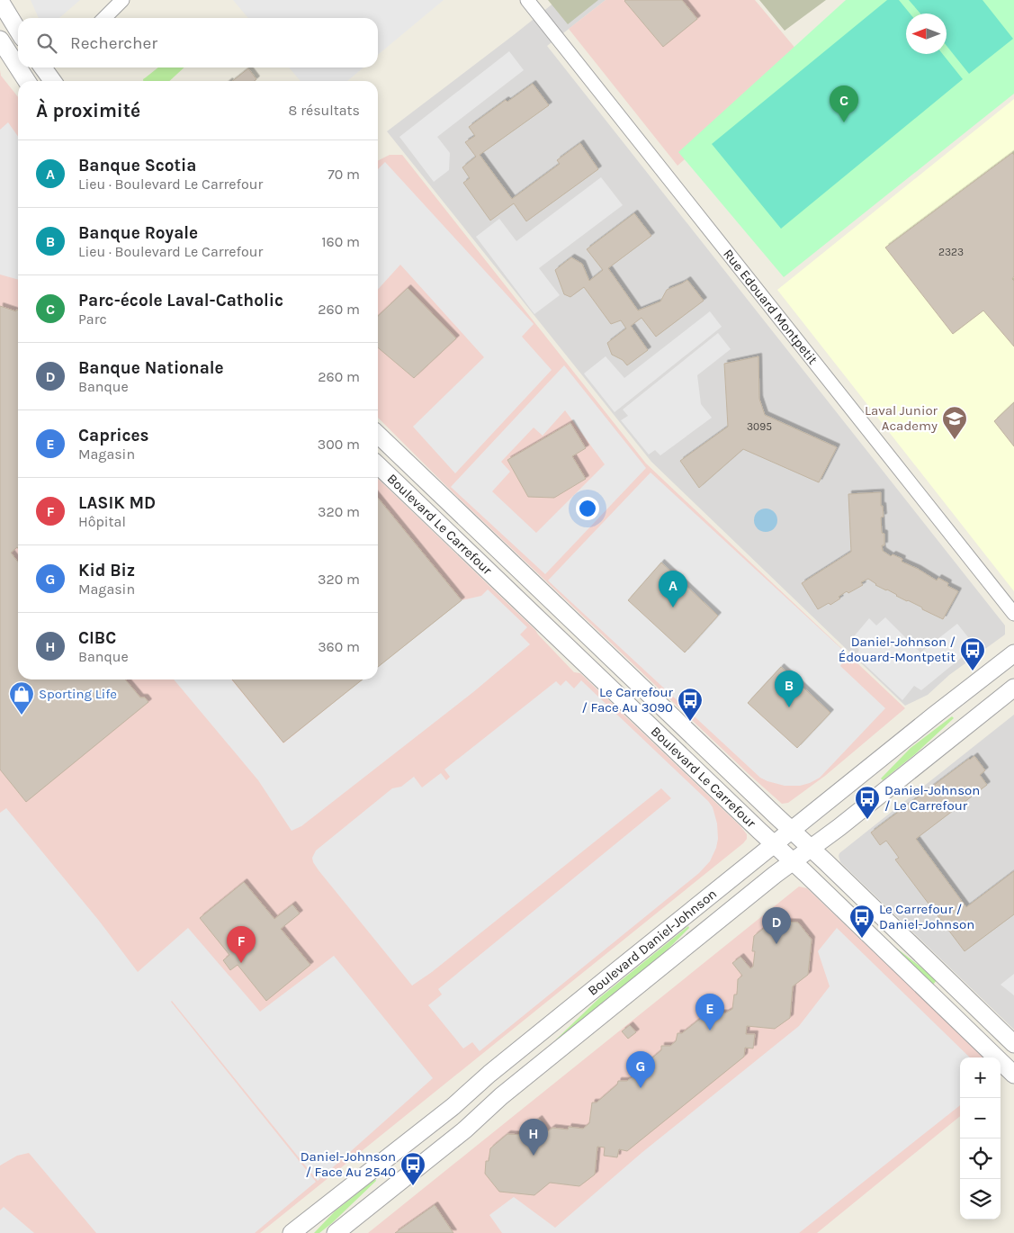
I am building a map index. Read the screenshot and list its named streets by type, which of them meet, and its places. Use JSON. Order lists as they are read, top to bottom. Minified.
{"streets":{"street":["Rue Edouard Montpetit","Boulevard Le Carrefour","Boulevard Daniel-Johnson"]},"crossings":[["Boulevard Le Carrefour","Boulevard Daniel-Johnson"]],"places":{"school or university":["Laval Junior Academy"],"bus stop":["Daniel-Johnson / Édouard-Montpetit","Le Carrefour / Face Au 3090","Daniel-Johnson / Le Carrefour","Le Carrefour / Daniel-Johnson","Daniel-Johnson / Face Au 2540"],"shop":["Sporting Life"]},"house_numbers":["2323","3095"],"north":"left","page":{"search":"Rechercher","heading":["À proximité","8 résultats"],"pins":["C","A","B","D","F","E","G","H"],"list":[{"mark":"A","name":"Banque Scotia","note":"Lieu · Boulevard Le Carrefour","value":"70 m"},{"mark":"B","name":"Banque Royale","note":"Lieu · Boulevard Le Carrefour","value":"160 m"},{"mark":"C","name":"Parc-école Laval-Catholic","note":"Parc","value":"260 m"},{"mark":"D","name":"Banque Nationale","note":"Banque","value":"260 m"},{"mark":"E","name":"Caprices","note":"Magasin","value":"300 m"},{"mark":"F","name":"LASIK MD","note":"Hôpital","value":"320 m"},{"mark":"G","name":"Kid Biz","note":"Magasin","value":"320 m"},{"mark":"H","name":"CIBC","note":"Banque","value":"360 m"}],"map_buttons":["+","−"]}}
